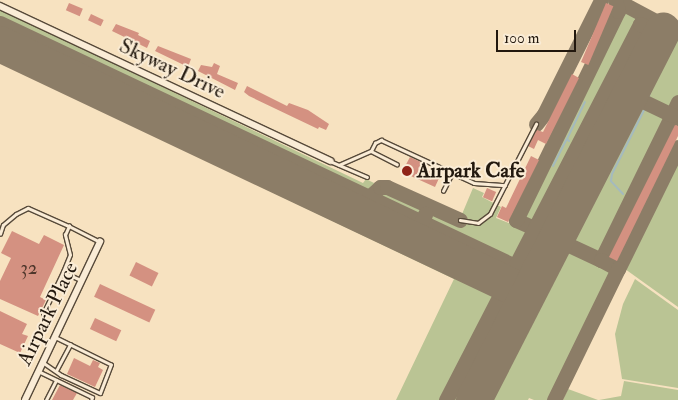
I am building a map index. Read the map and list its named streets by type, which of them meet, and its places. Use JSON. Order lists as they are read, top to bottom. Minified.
{"streets":{"street":["Skyway Drive","Airpark Place"]},"places":["Airpark Cafe"],"house_numbers":["32"],"scale_bar":"100 m"}
